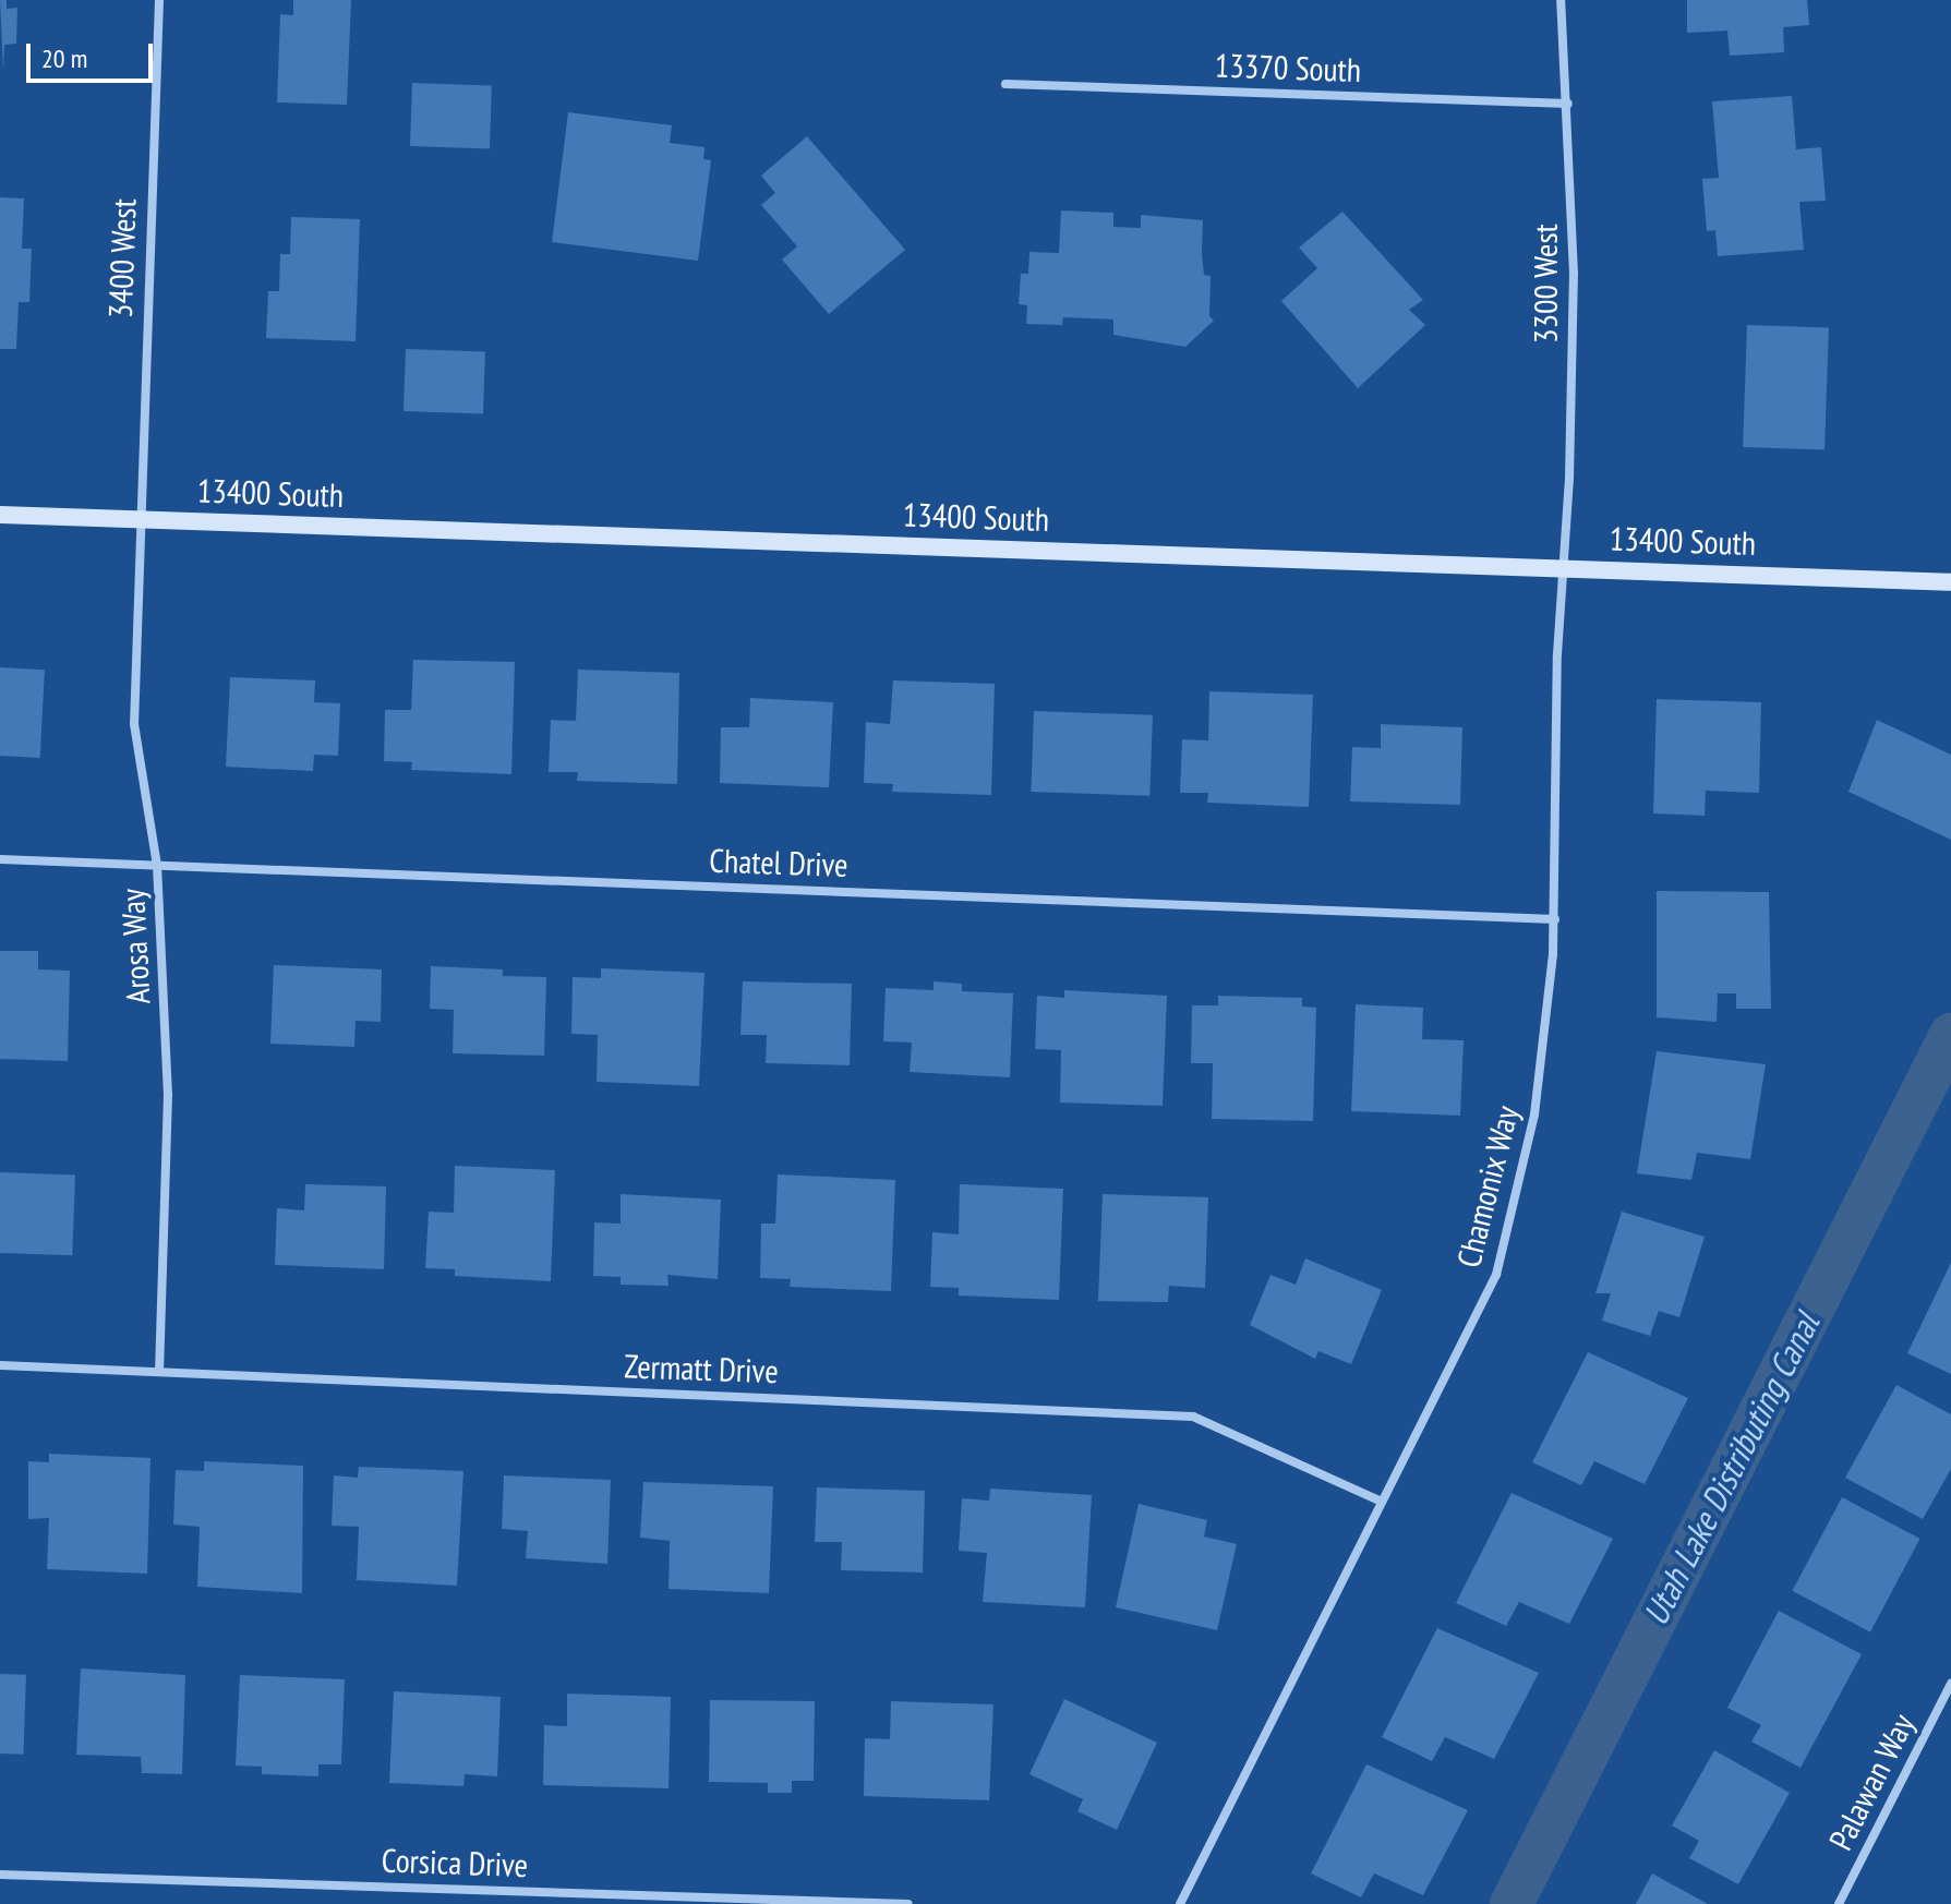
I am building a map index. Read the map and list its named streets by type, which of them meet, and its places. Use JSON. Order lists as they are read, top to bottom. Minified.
{"streets":{"main road":["13400 South"],"street":["13370 South","3400 West","3300 West","Chatel Drive","Arosa Way","Chamonix Way","Zermatt Drive","Palawan Way","Corsica Drive"]},"crossings":[["13370 South","3300 West"],["3400 West","13400 South"],["3400 West","Arosa Way"],["3300 West","13400 South"],["3300 West","Chamonix Way"],["13400 South","Arosa Way"],["13400 South","Chamonix Way"],["Chatel Drive","Arosa Way"],["Chatel Drive","Chamonix Way"],["Arosa Way","Zermatt Drive"],["Chamonix Way","Zermatt Drive"]],"water":["Utah Lake Distributing Canal"],"scale_bar":"20 m"}
